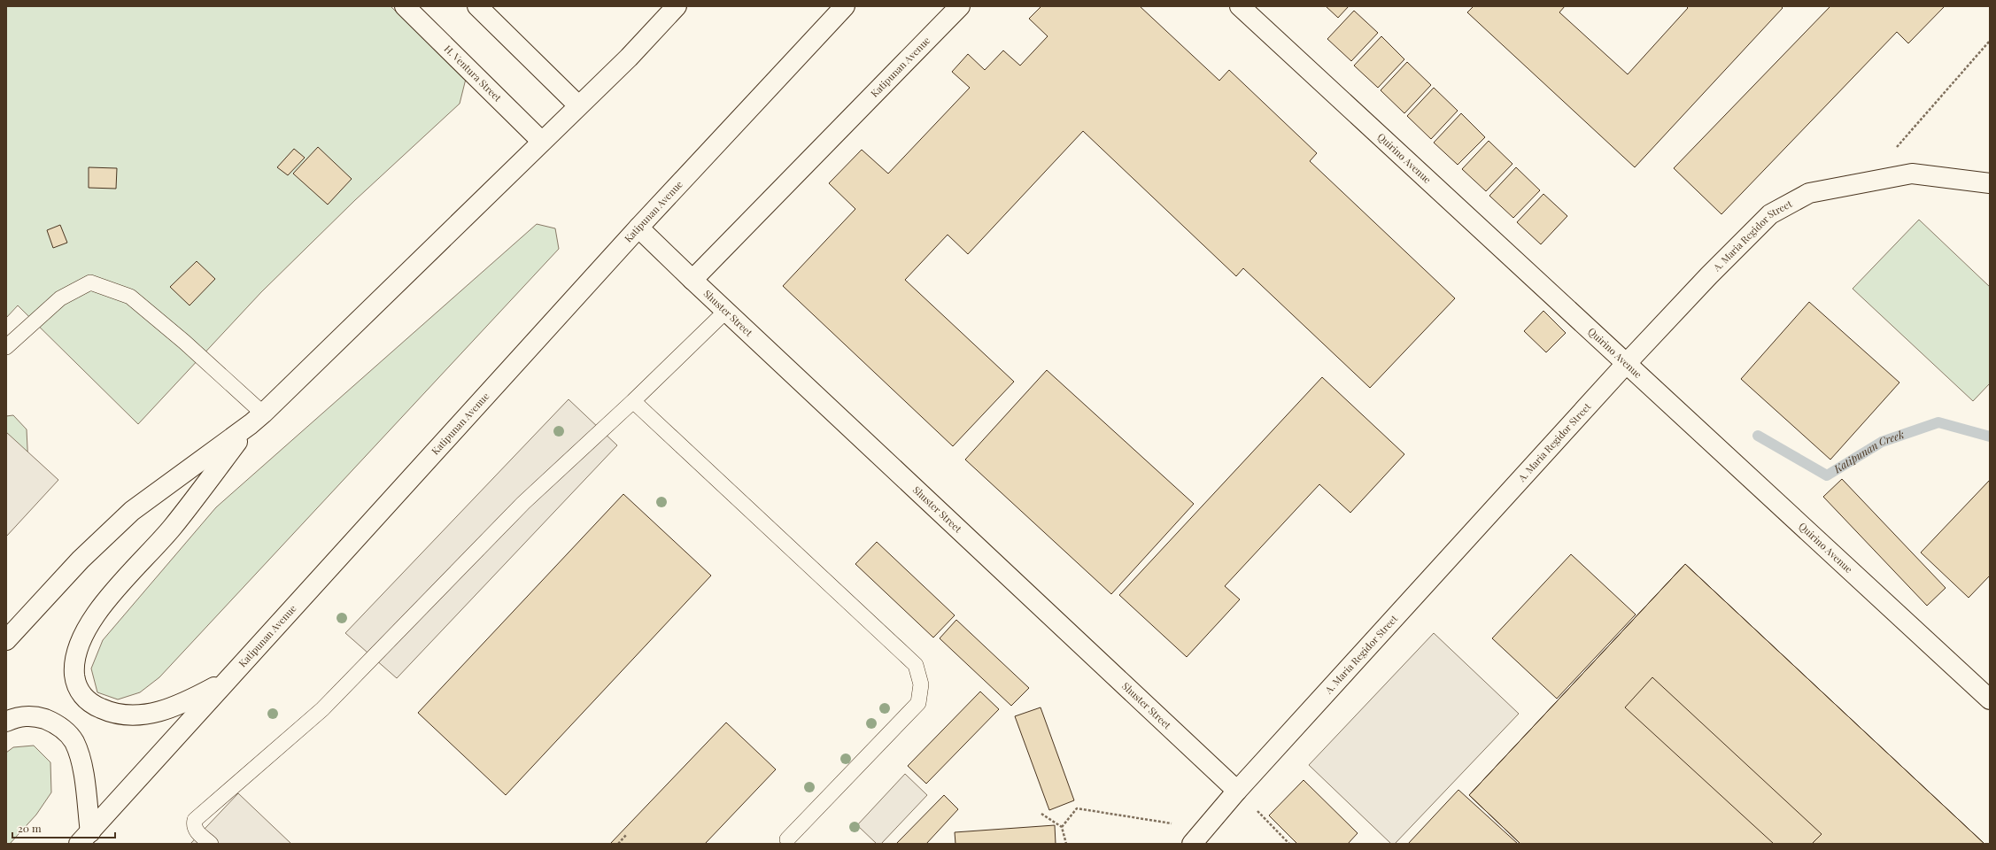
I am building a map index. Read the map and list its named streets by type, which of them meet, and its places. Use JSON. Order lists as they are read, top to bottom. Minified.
{"streets":{"street":["Katipunan Avenue","H. Ventura Street","Quirino Avenue","A. Maria Regidor Street","Shuster Street"]},"crossings":[["Katipunan Avenue","Shuster Street"],["Quirino Avenue","A. Maria Regidor Street"],["A. Maria Regidor Street","Shuster Street"]],"water":["Katipunan Creek"],"scale_bar":"20 m"}
